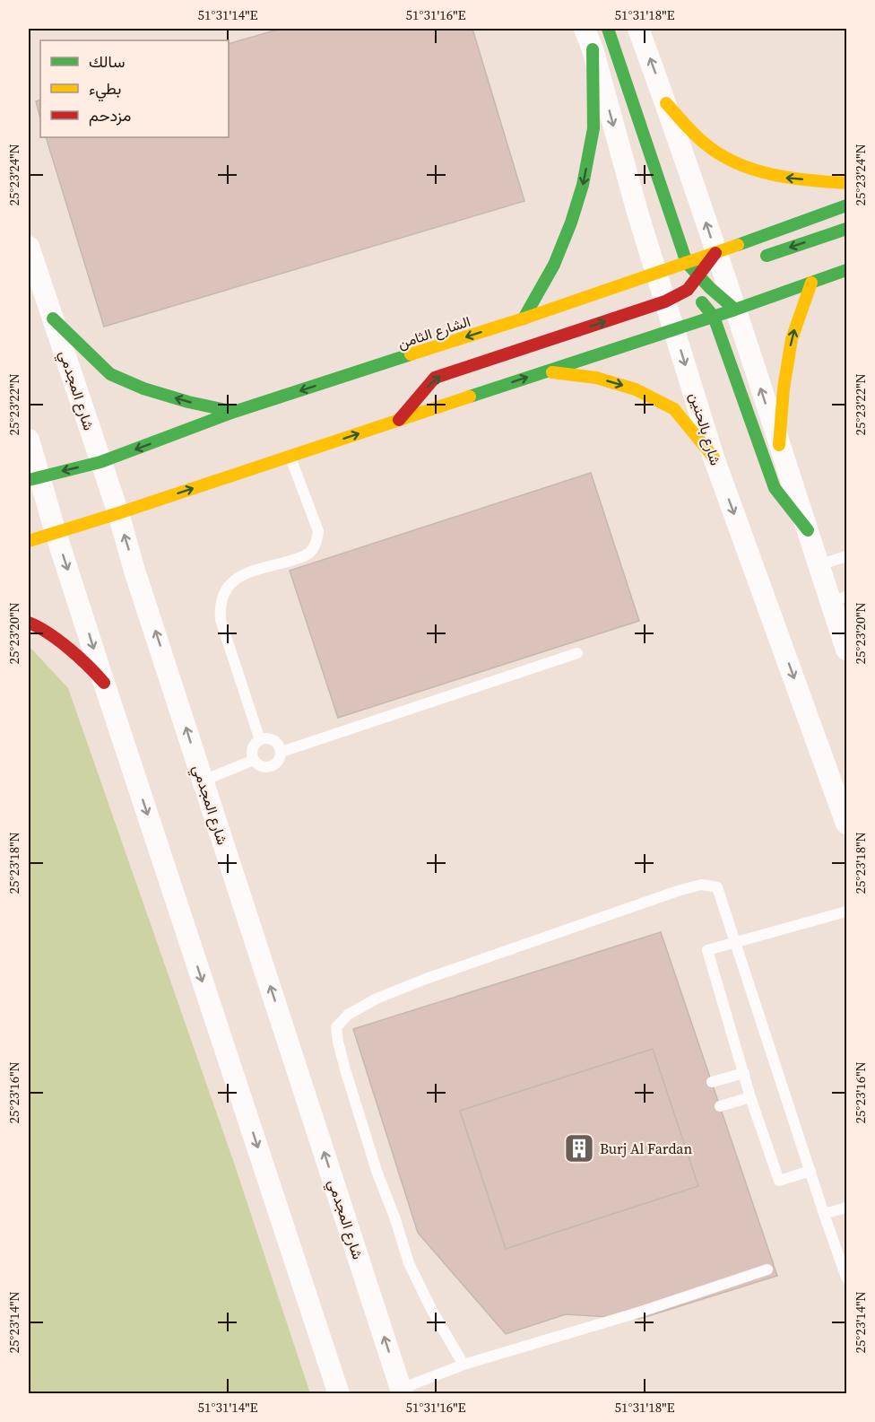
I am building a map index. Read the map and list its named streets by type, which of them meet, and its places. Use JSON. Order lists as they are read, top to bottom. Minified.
{"streets":{"street":["الشارع الثامن","شارع المجدمي","شارع بالحنين"]},"crossings":[["الشارع الثامن","شارع المجدمي"],["الشارع الثامن","شارع بالحنين"]],"places":{"building":["Burj Al Fardan"]},"legend":["سالك","بطيء","مزدحم"],"coordinates":["51°31'14\"E","51°31'16\"E","51°31'18\"E","25°23'24\"N","25°23'22\"N","25°23'20\"N","25°23'18\"N","25°23'16\"N","25°23'14\"N"]}
